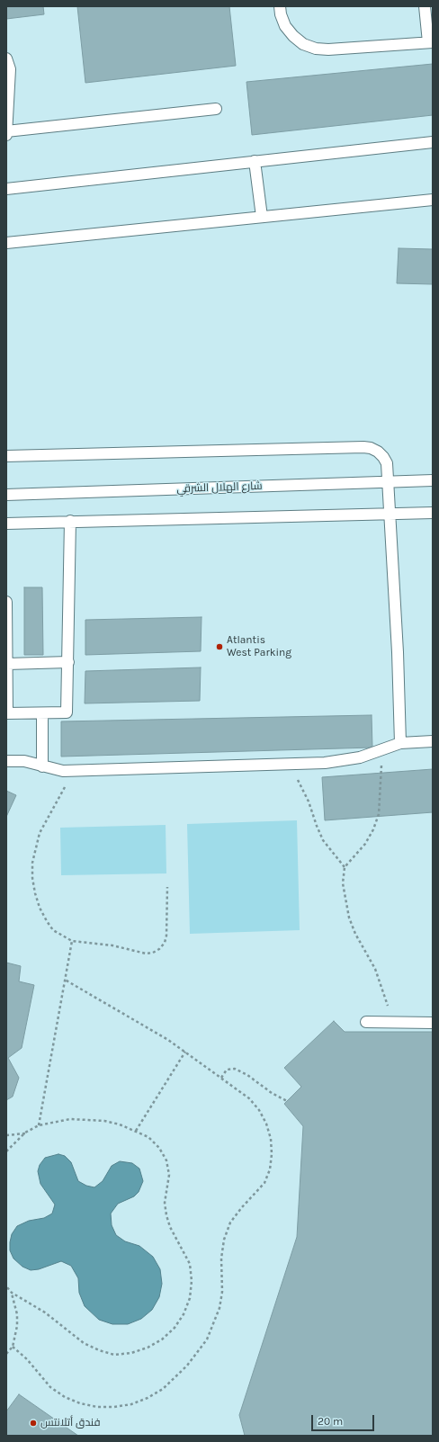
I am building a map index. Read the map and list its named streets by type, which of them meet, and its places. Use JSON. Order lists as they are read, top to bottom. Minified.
{"streets":{"lane":["شارع الهلال الشرقي"]},"places":["Atlantis West Parking","فندق أتلانتس"],"scale_bar":"20 m"}
